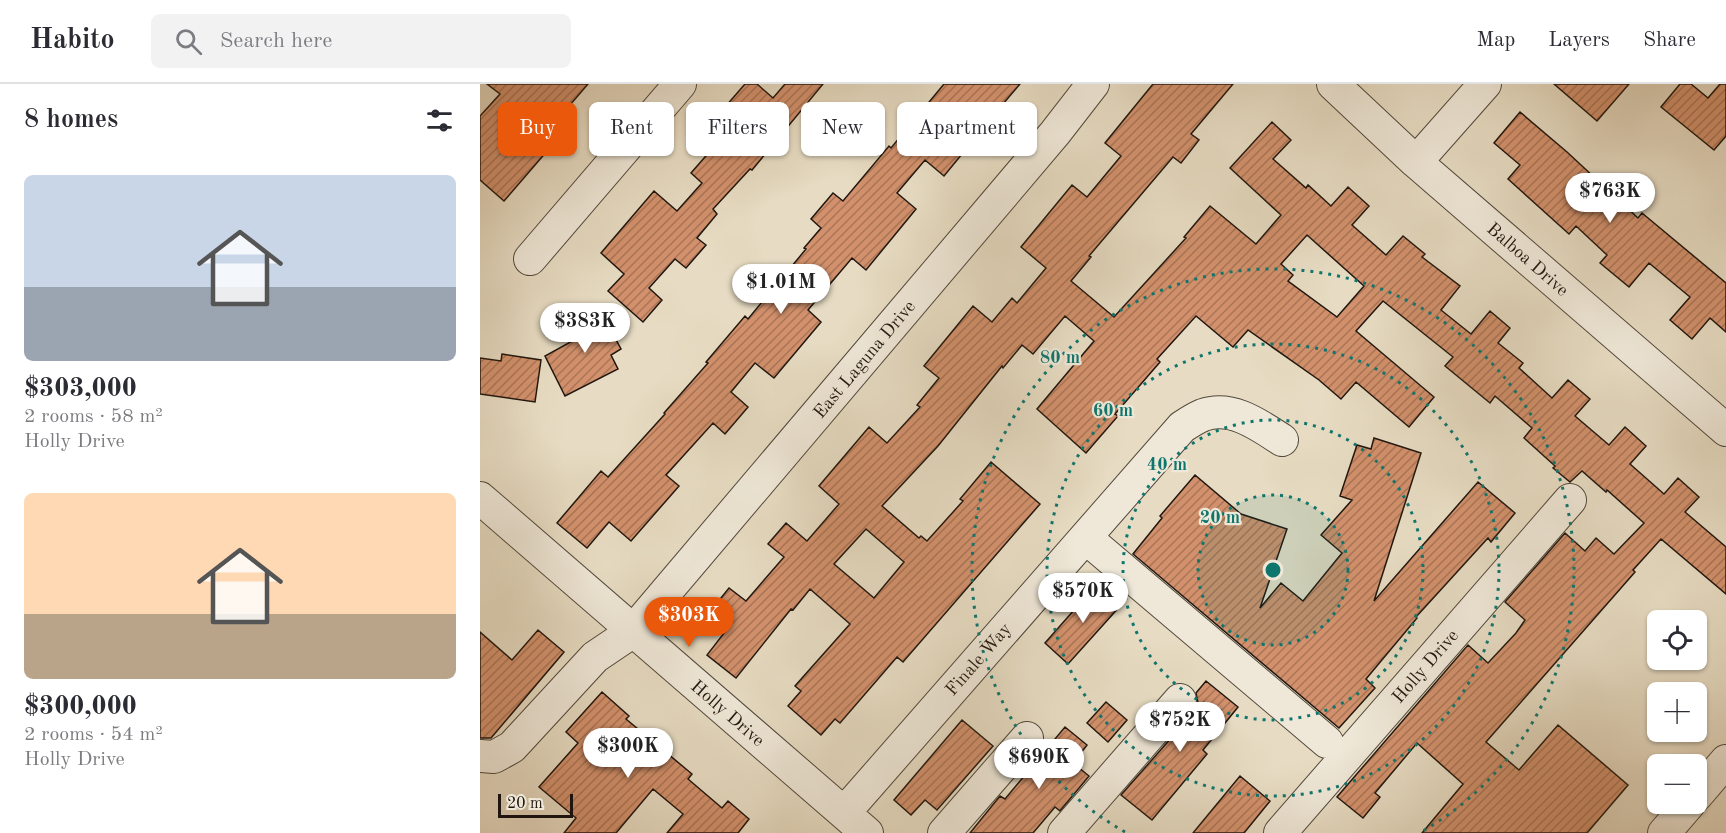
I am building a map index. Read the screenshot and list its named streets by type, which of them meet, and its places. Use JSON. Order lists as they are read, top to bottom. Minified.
{"streets":{"street":["Balboa Drive","East Laguna Drive","Finale Way","Holly Drive"]},"crossings":[["East Laguna Drive","Holly Drive"],["Finale Way","Holly Drive"]],"scale_bar":"20 m","page":{"header":"Habito","search":"Search here","nav":["Map","Layers","Share"],"heading":"8 homes","chip":["Buy","Rent","Filters","New","Apartment"],"list":[{"name":"$303,000","note":"2 rooms · 58 m² · Holly Drive"},{"name":"$300,000","note":"2 rooms · 54 m² · Holly Drive"}],"price":["$763K","$1.01M","$383K","$570K","$303K","$752K","$300K","$690K"],"map_buttons":["+","−"],"scale":"20 m"},"rings":["80 m","60 m","40 m","20 m"]}
